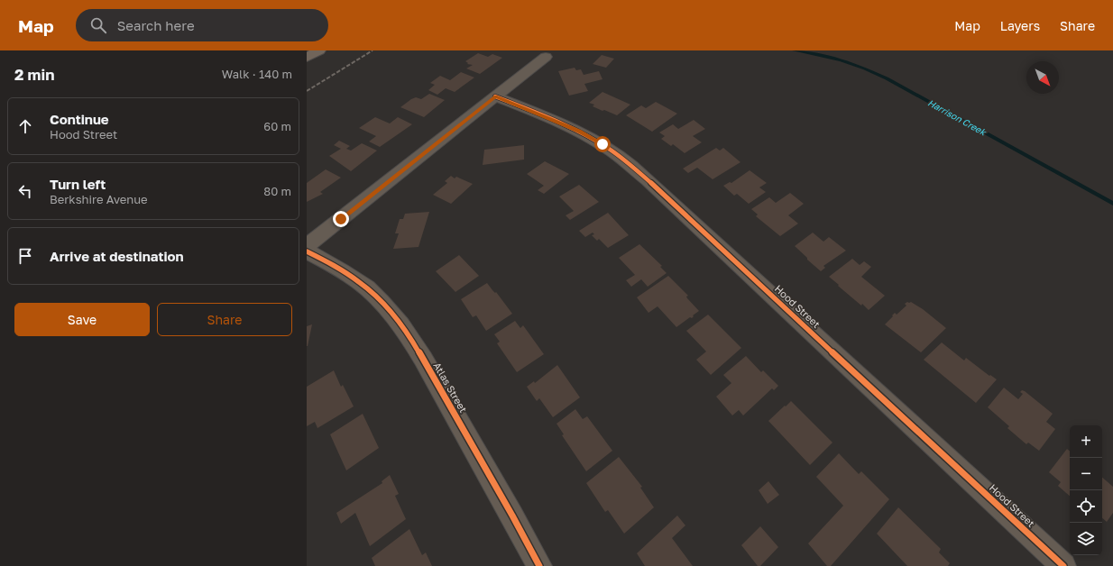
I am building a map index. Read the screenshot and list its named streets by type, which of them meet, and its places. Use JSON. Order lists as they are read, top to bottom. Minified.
{"streets":{"street":["Hood Street","Atlas Street"]},"water":["Harrison Creek"],"north":"bottom right","page":{"header":"Map","search":"Search here","nav":["Map","Layers","Share"],"heading":["2 min","Walk · 140 m"],"list":[["Continue","Hood Street","60 m"],["Turn left","Berkshire Avenue","80 m"],"Arrive at destination"],"buttons":["Save","Share"],"map_buttons":["+","−"]}}
